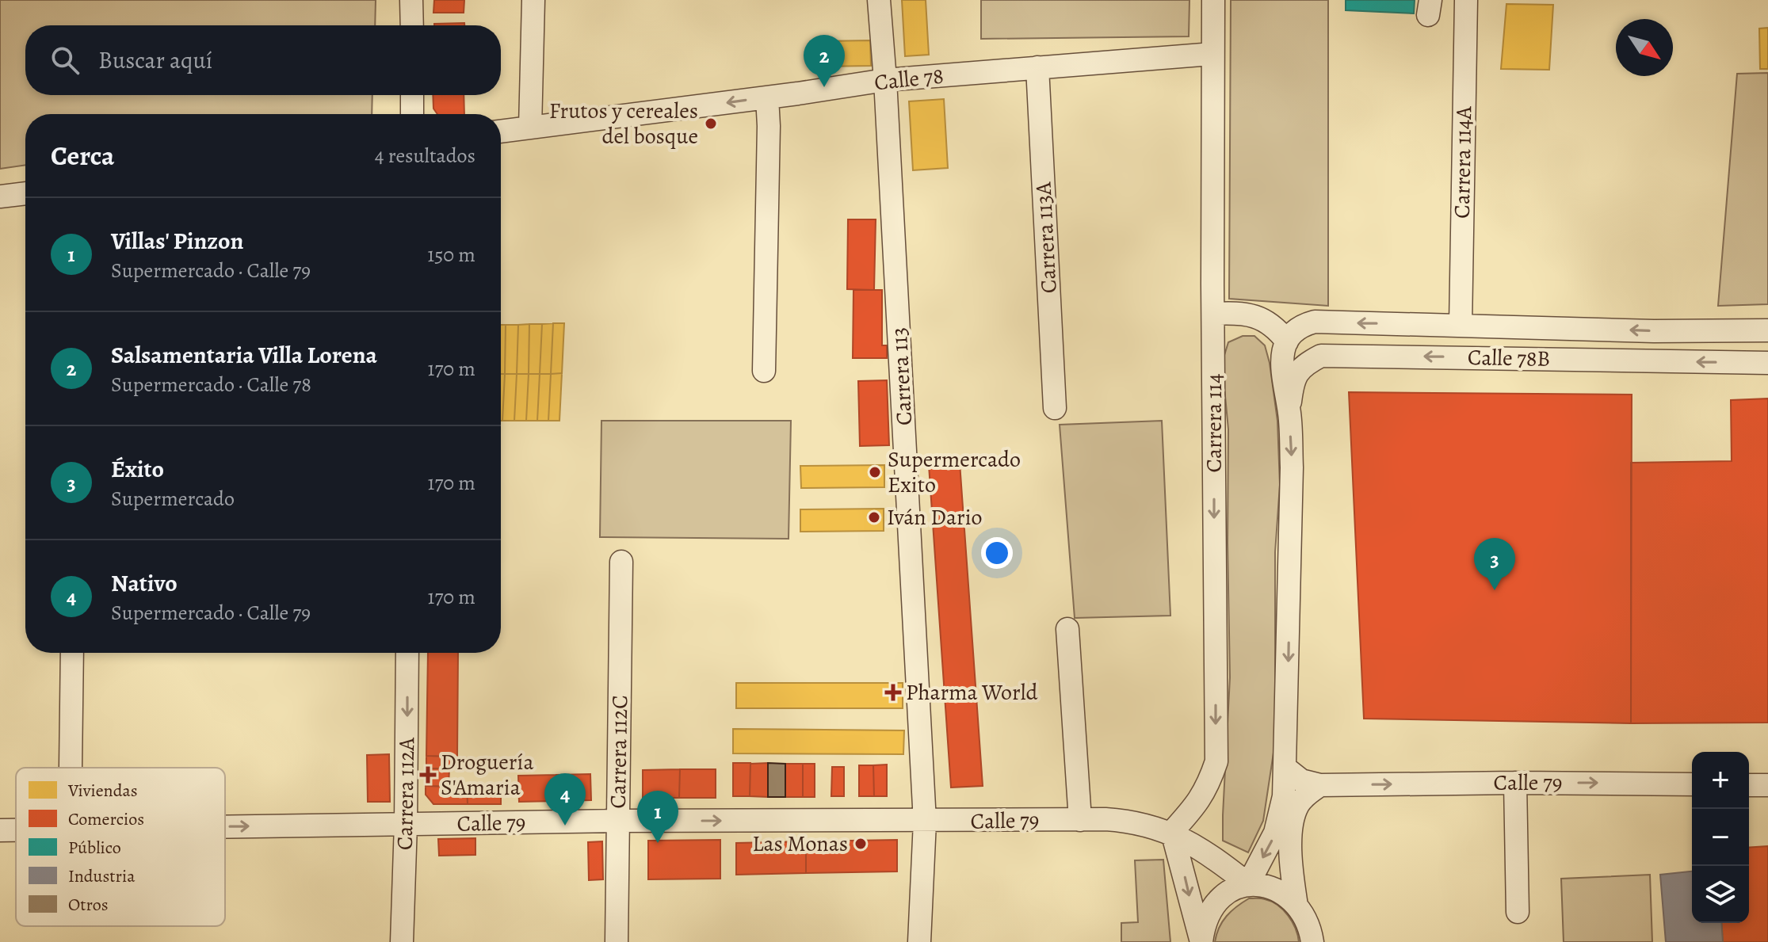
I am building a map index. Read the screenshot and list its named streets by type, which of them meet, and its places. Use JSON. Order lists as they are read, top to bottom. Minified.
{"streets":{"street":["Calle 78","Carrera 114A","Carrera 113A","Calle 78B","Carrera 113","Carrera 114","Carrera 112C","Calle 79","Carrera 112A"]},"crossings":[["Calle 78","Carrera 113A"],["Calle 78","Carrera 113"],["Calle 78","Carrera 114"],["Carrera 114A","Calle 78B"],["Carrera 113","Calle 79"],["Carrera 114","Calle 79"],["Carrera 112C","Calle 79"],["Calle 79","Carrera 112A"]],"one_way":["Calle 78B","Calle 79","Carrera 112A"],"places":{"other":["Frutos y cereales del bosque","Supermercado Exito","Iván Dario","Las Monas"],"health":["Pharma World","Droguería S'Amaria"]},"legend":["Viviendas","Comercios","Público","Industria","Otros"],"north":"bottom right","page":{"search":"Buscar aquí","pins":["2","3","4","1"],"heading":["Cerca","4 resultados"],"list":[{"mark":"1","name":"Villas' Pinzon","note":"Supermercado · Calle 79","value":"150 m"},{"mark":"2","name":"Salsamentaria Villa Lorena","note":"Supermercado · Calle 78","value":"170 m"},{"mark":"3","name":"Éxito","note":"Supermercado","value":"170 m"},{"mark":"4","name":"Nativo","note":"Supermercado · Calle 79","value":"170 m"}],"map_buttons":["+","−"]}}
